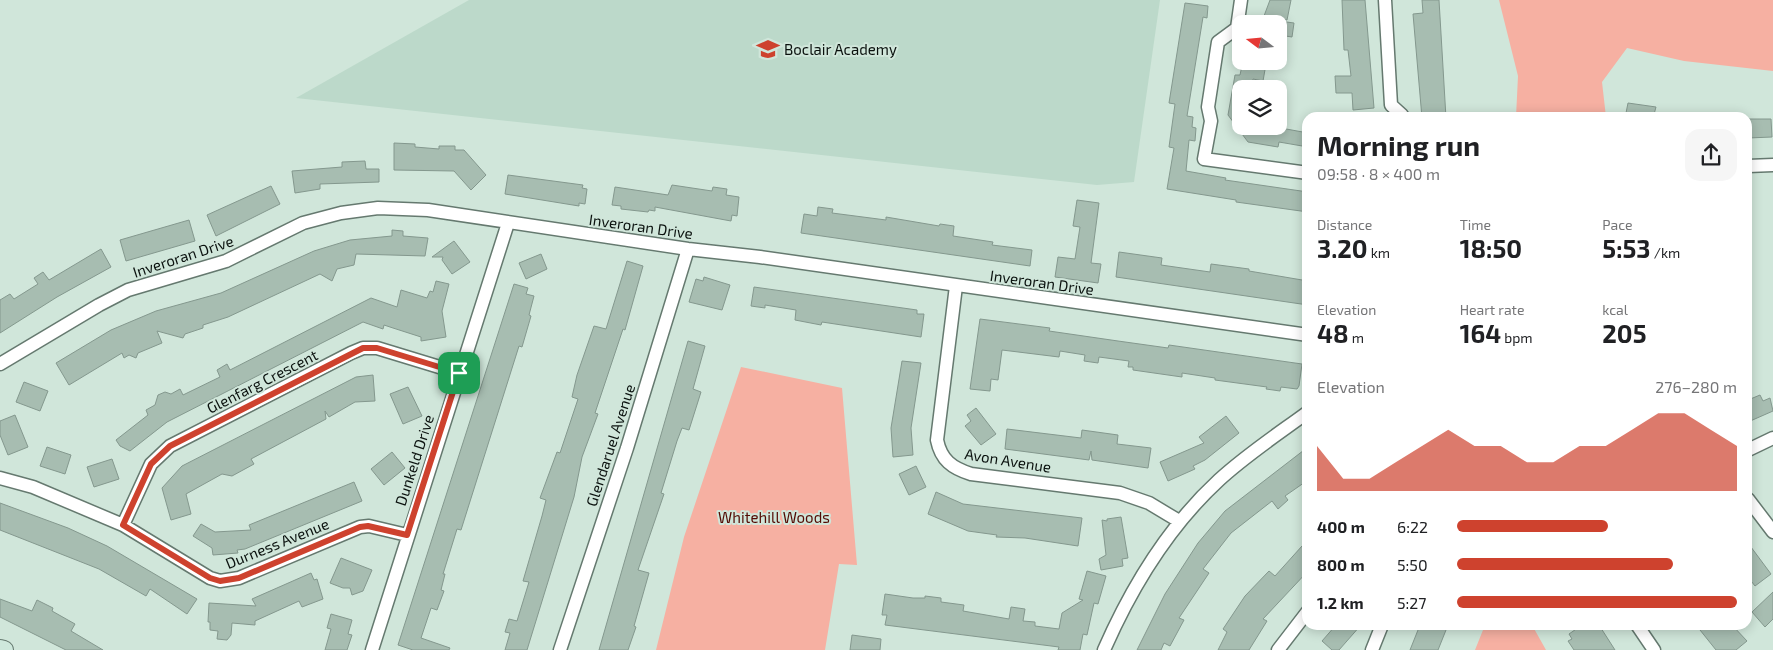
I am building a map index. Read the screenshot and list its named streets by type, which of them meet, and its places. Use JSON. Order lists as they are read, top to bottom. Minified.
{"streets":{"street":["Inveroran Drive","Glenfarg Crescent","Glendaruel Avenue","Dunkeld Drive","Avon Avenue","Durness Avenue"]},"crossings":[["Inveroran Drive","Glendaruel Avenue"],["Inveroran Drive","Dunkeld Drive"],["Inveroran Drive","Avon Avenue"],["Glenfarg Crescent","Dunkeld Drive"],["Glenfarg Crescent","Durness Avenue"],["Dunkeld Drive","Durness Avenue"]],"parks":["Whitehill Woods"],"places":{"school or university":["Boclair Academy"]},"north":"left","page":{"heading":["Morning run","09:58 · 8 × 400 m"],"stats":[["Distance","3.20 km"],["Time","18:50"],["Pace","5:53 /km"],["Elevation","48 m"],["Heart rate","164 bpm"],["kcal","205"]],"chart":["Elevation","276–280 m"],"list":[{"name":"400 m","note":"6:22"},{"name":"800 m","note":"5:50"},{"name":"1.2 km","note":"5:27"}]}}
